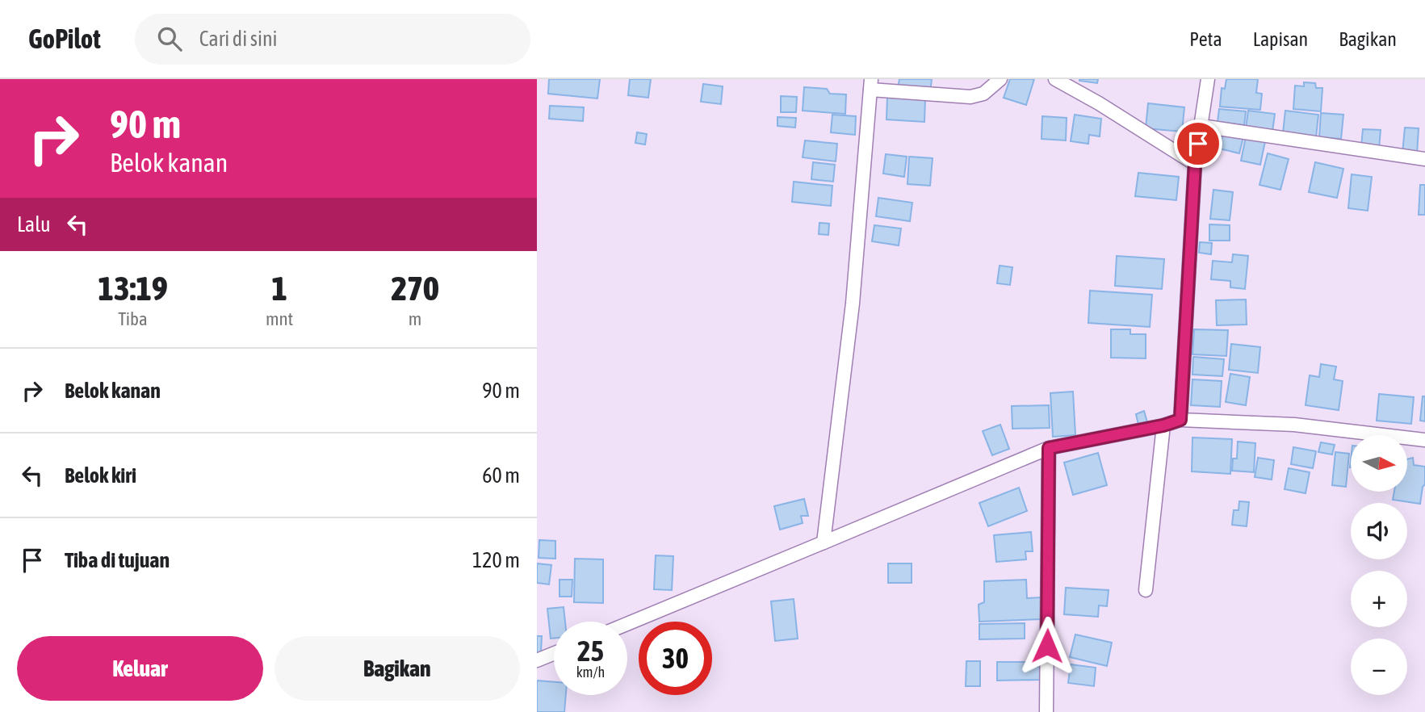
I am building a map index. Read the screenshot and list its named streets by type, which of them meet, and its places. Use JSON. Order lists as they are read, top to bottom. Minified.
{"north":"right","page":{"header":"GoPilot","search":"Cari di sini","nav":["Peta","Lapisan","Bagikan"],"turn":["90 m","Belok kanan"],"then":"Lalu","eta":["13:19","Tiba","1","mnt","270","m"],"list":[{"name":"Belok kanan","value":"90 m"},{"name":"Belok kiri","value":"60 m"},{"name":"Tiba di tujuan","value":"120 m"}],"map_buttons":["+","−"],"speed":"25 km/h","limit":"30","buttons":["Keluar","Bagikan"]}}
